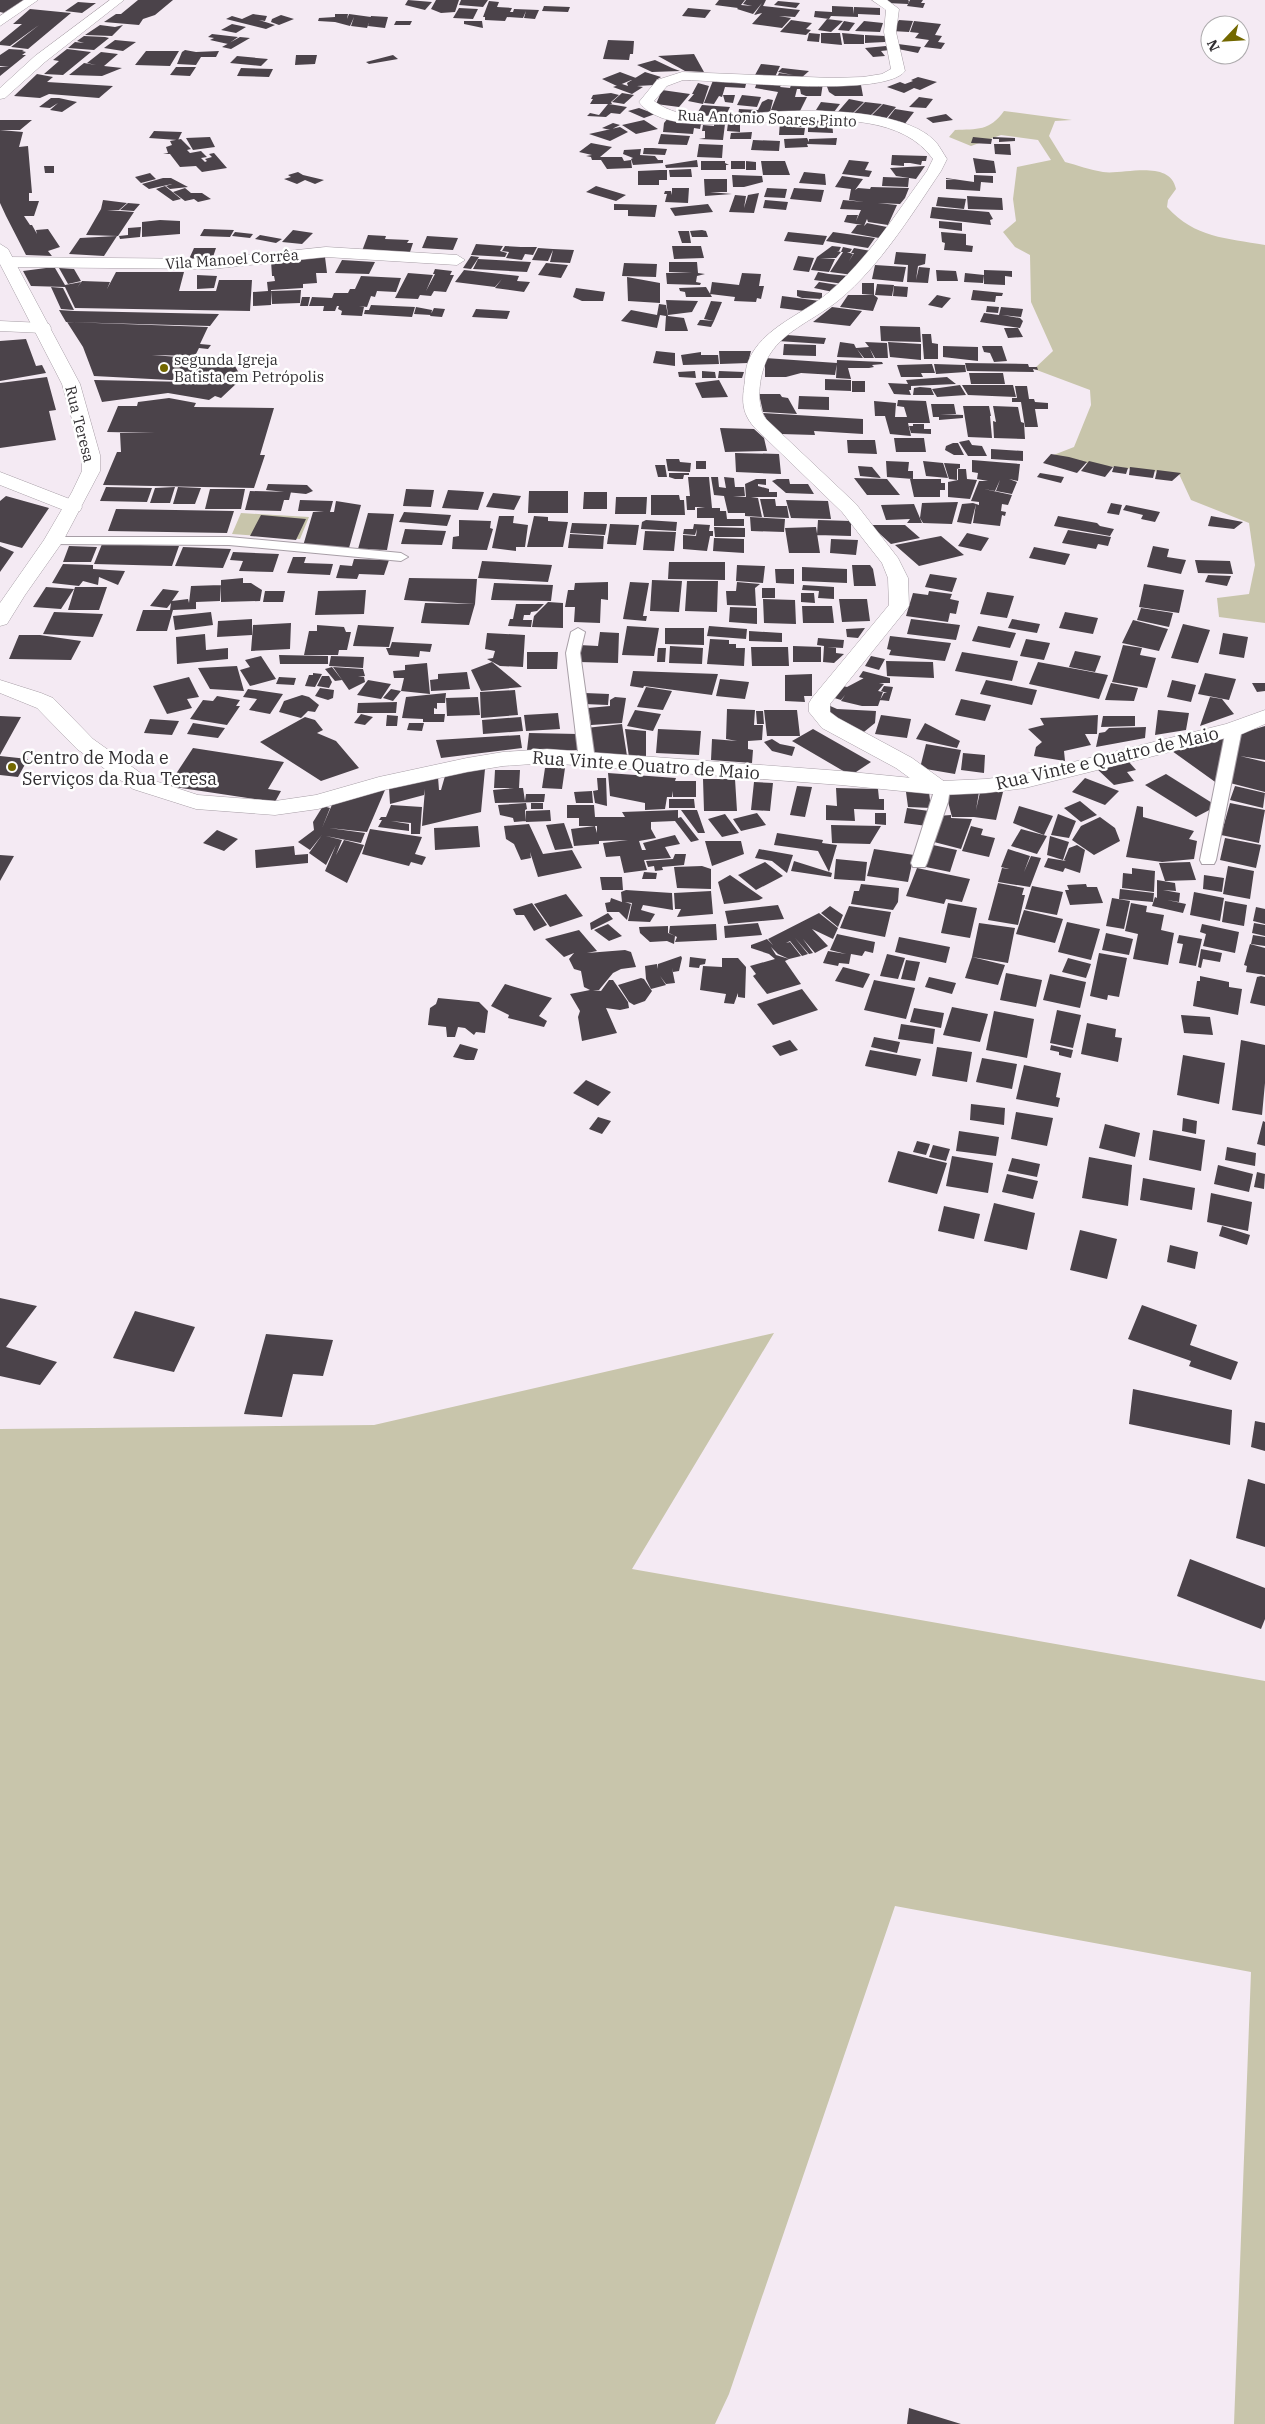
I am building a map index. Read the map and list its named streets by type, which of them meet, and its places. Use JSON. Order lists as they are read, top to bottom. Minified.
{"streets":{"street":["Rua Antonio Soares Pinto","Vila Manoel Corrêa","Rua Teresa","Rua Vinte e Quatro de Maio"]},"crossings":[["Rua Antonio Soares Pinto","Rua Vinte e Quatro de Maio"],["Vila Manoel Corrêa","Rua Teresa"]],"places":["segunda Igreja Batista em Petrópolis","Centro de Moda e Serviços da Rua Teresa"],"north":"bottom left"}
